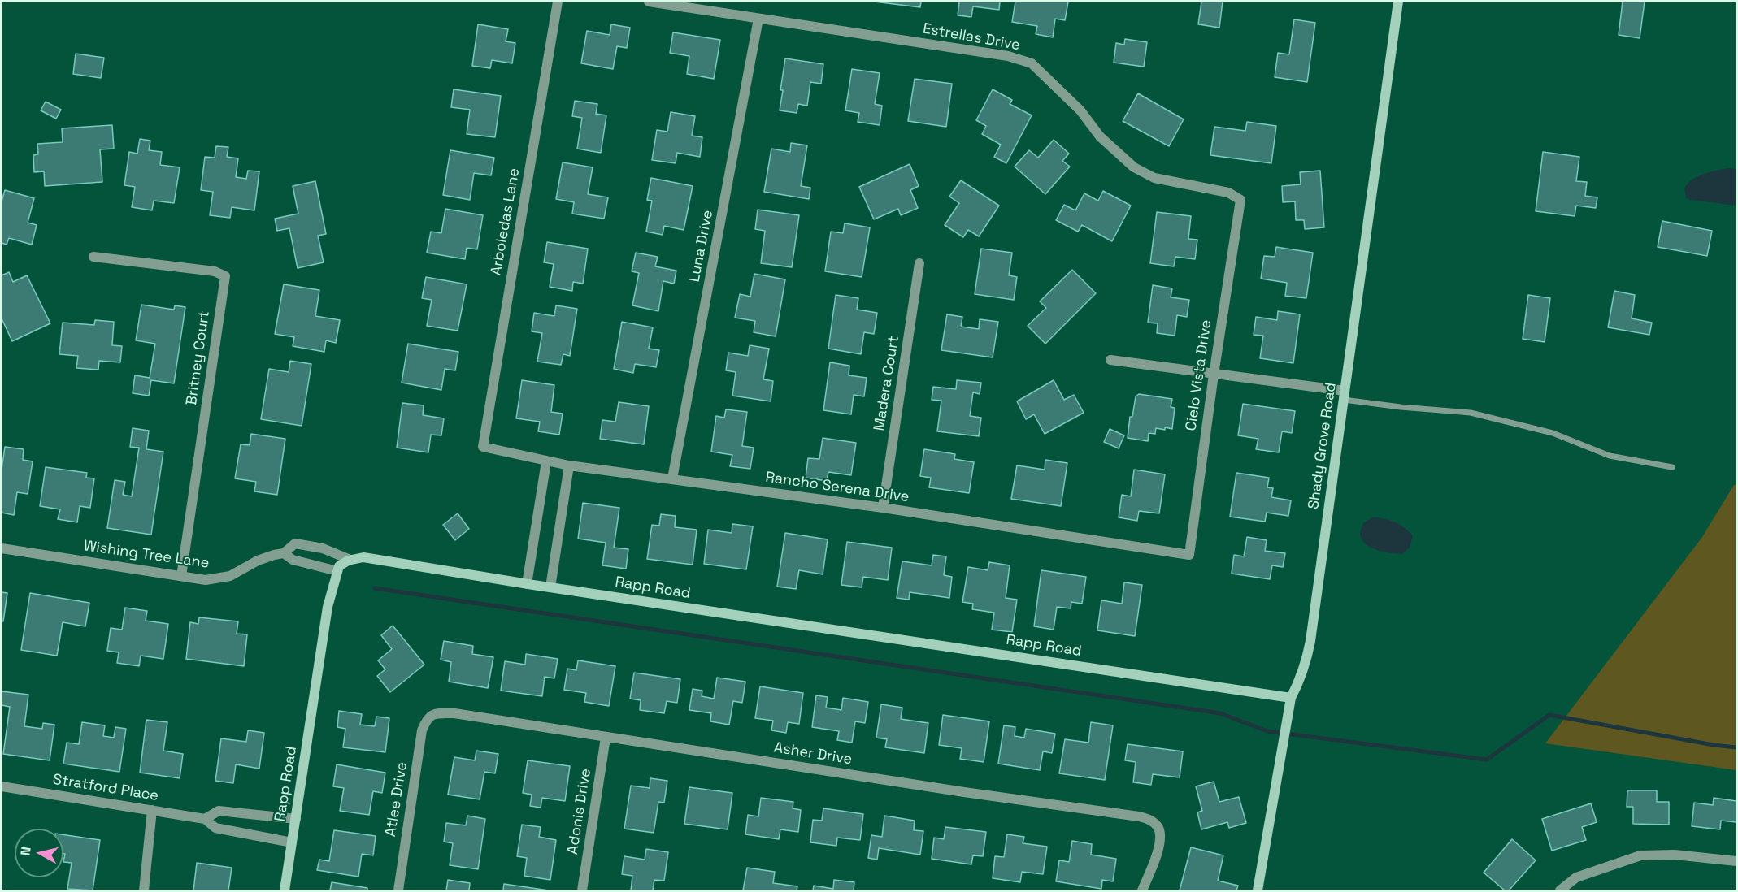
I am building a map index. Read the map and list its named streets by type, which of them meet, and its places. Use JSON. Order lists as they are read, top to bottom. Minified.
{"streets":{"street":["Estrellas Drive","Arboledas Lane","Luna Drive","Britney Court","Cielo Vista Drive","Madera Court","Shady Grove Road","Rancho Serena Drive","Wishing Tree Lane","Rapp Road","Asher Drive","Stratford Place","Atlee Drive","Adonis Drive"]},"crossings":[["Estrellas Drive","Luna Drive"],["Estrellas Drive","Cielo Vista Drive"],["Arboledas Lane","Rancho Serena Drive"],["Luna Drive","Rancho Serena Drive"],["Britney Court","Wishing Tree Lane"],["Cielo Vista Drive","Rancho Serena Drive"],["Madera Court","Rancho Serena Drive"],["Shady Grove Road","Rapp Road"],["Wishing Tree Lane","Rapp Road"],["Rapp Road","Stratford Place"],["Asher Drive","Atlee Drive"],["Asher Drive","Adonis Drive"]],"north":"left"}
